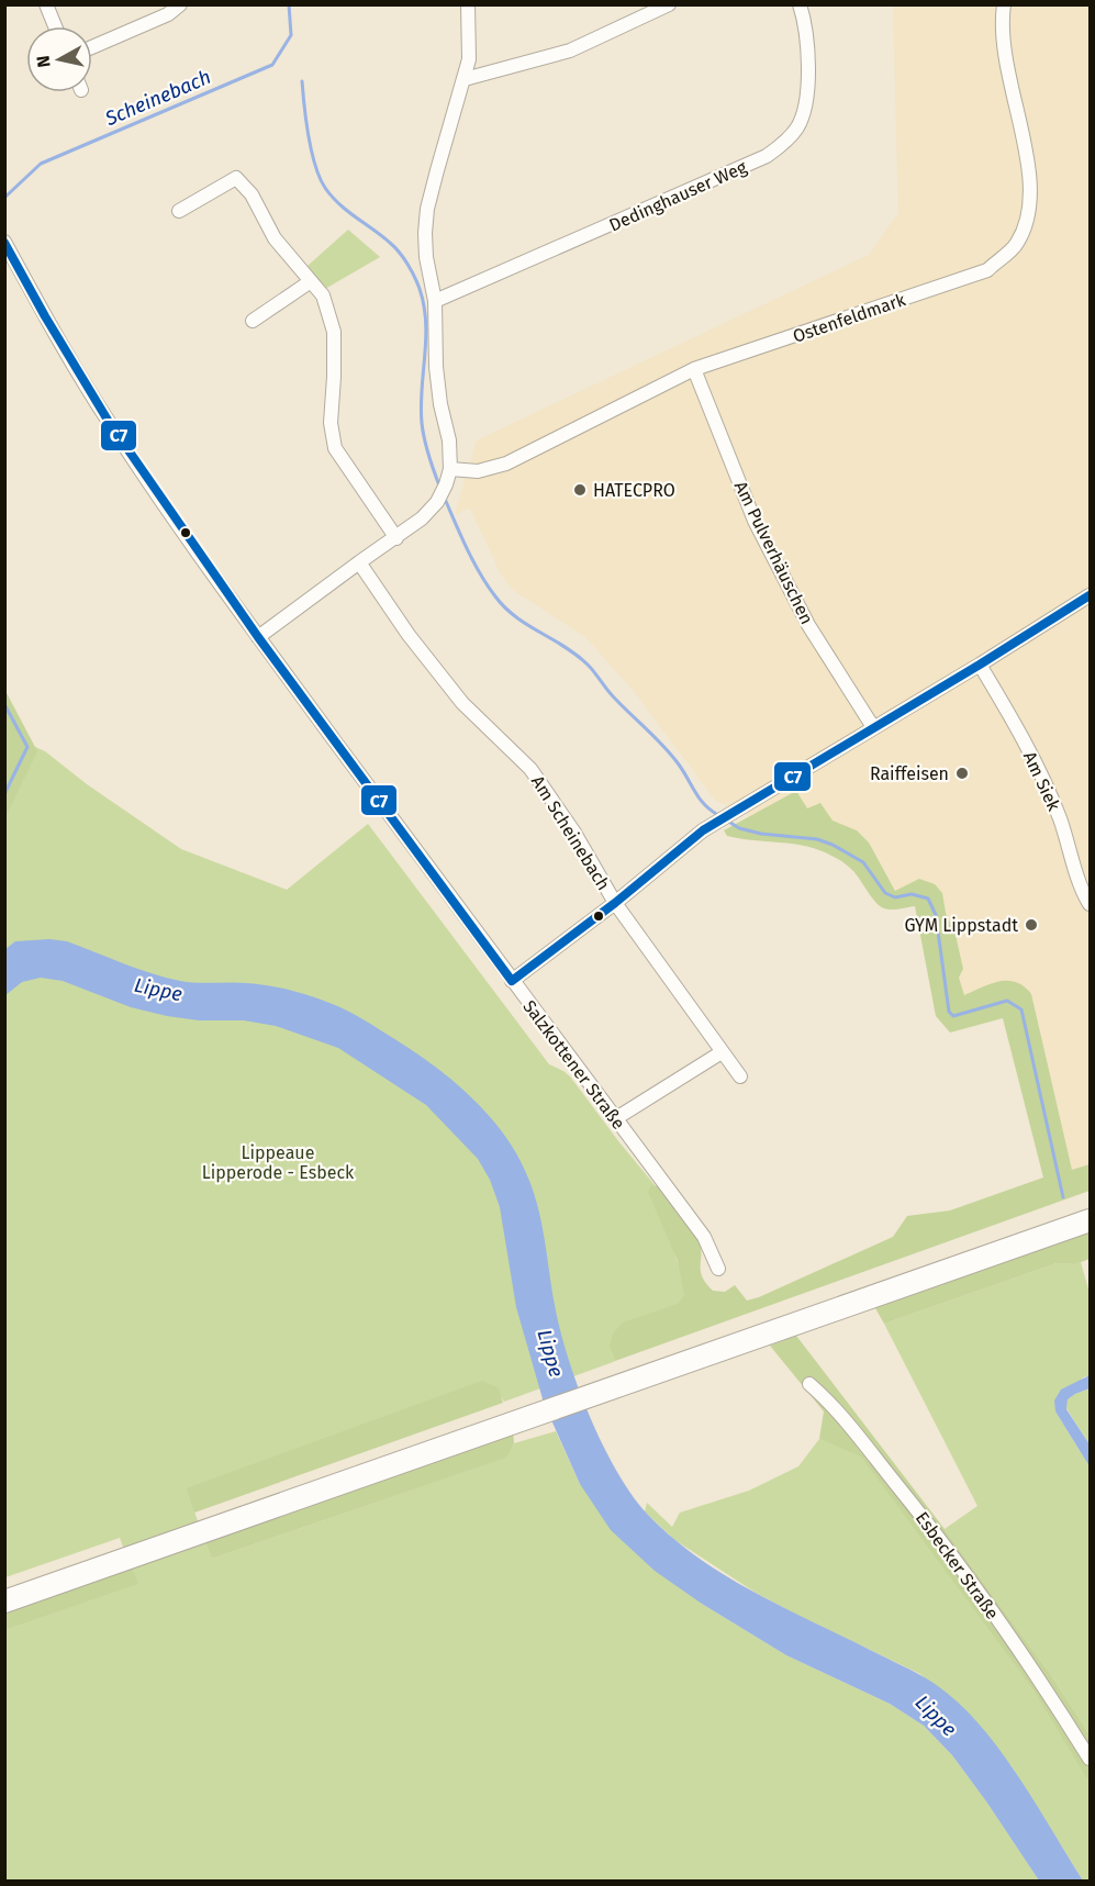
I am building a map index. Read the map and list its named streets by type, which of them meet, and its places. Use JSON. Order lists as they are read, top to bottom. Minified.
{"streets":{"street":["Dedinghauser Weg","Ostenfeldmark","Am Pulverhäuschen","Am Siek","Am Scheinebach","Salzkottener Straße","Esbecker Straße"]},"crossings":[["Ostenfeldmark","Am Pulverhäuschen"]],"water":["Scheinebach","Lippe"],"parks":["Lippeaue Lipperode - Esbeck"],"places":["HATECPRO","Raiffeisen","GYM Lippstadt"],"lines":["transit line C7"],"north":"left"}
